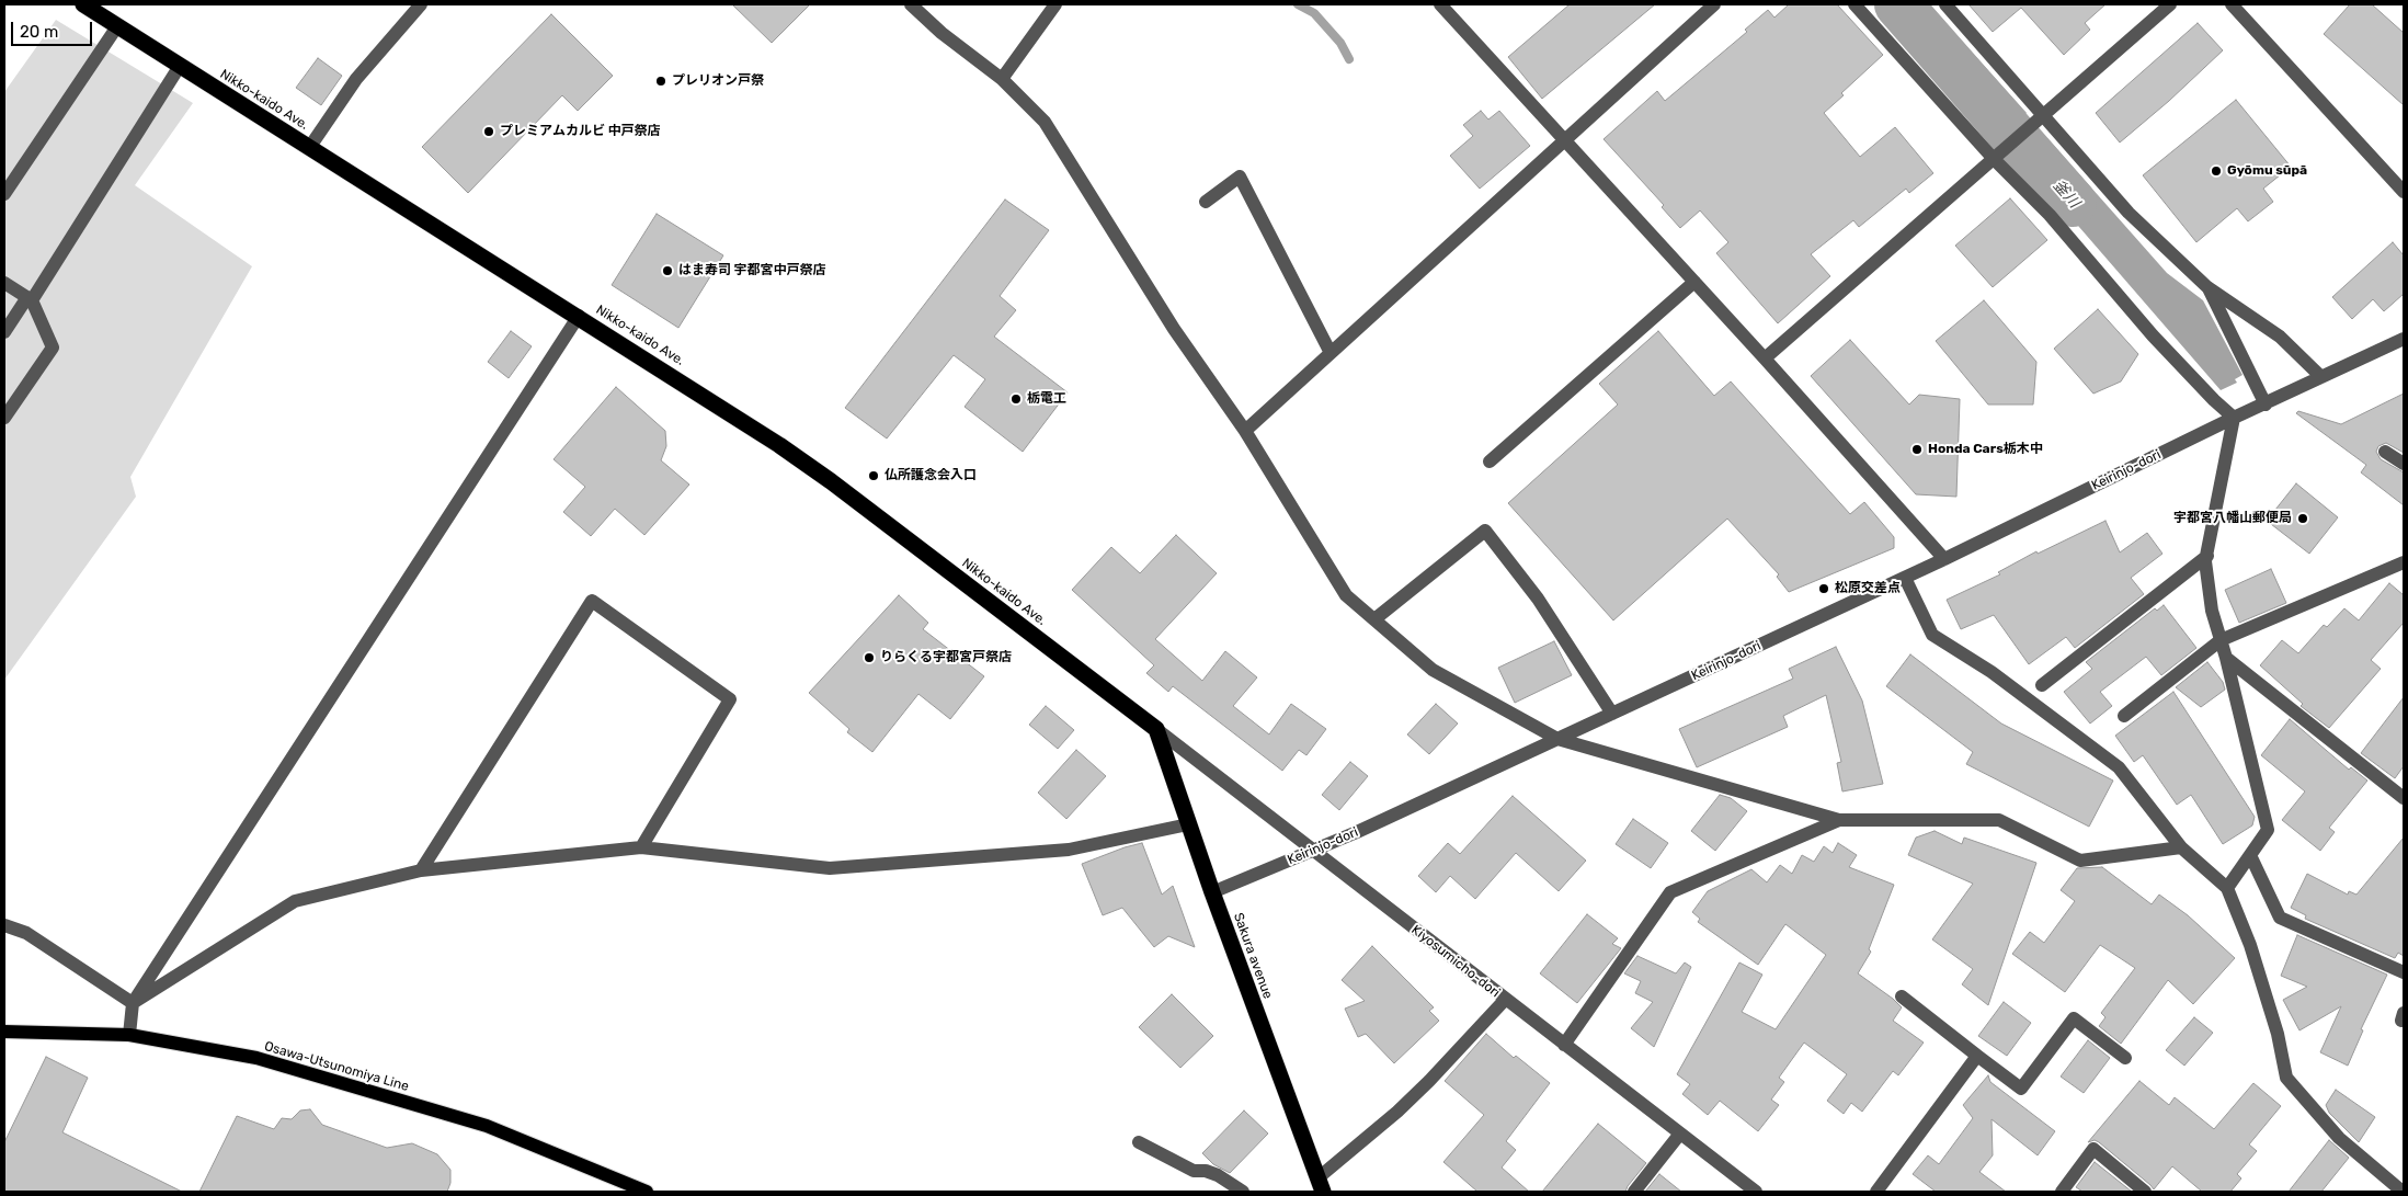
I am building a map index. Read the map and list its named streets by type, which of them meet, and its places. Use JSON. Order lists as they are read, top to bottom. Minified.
{"streets":{"highway":["Nikko-kaido Ave.","Sakura avenue"],"main road":["Osawa-Utsunomiya Line"],"street":["Keirinjo-dori","Kiyosumicho-dori"]},"crossings":[["Nikko-kaido Ave.","Sakura avenue"],["Nikko-kaido Ave.","Kiyosumicho-dori"],["Keirinjo-dori","Sakura avenue"],["Keirinjo-dori","Kiyosumicho-dori"],["Sakura avenue","Kiyosumicho-dori"]],"water":["釜川"],"places":["プレリオン戸祭","プレミアムカルビ 中戸祭店","Gyōmu sūpā","はま寿司 宇都宮中戸祭店","栃電工","Honda Cars栃木中","仏所護念会入口","宇都宮八幡山郵便局","松原交差点","りらくる宇都宮戸祭店"],"scale_bar":"20 m"}
